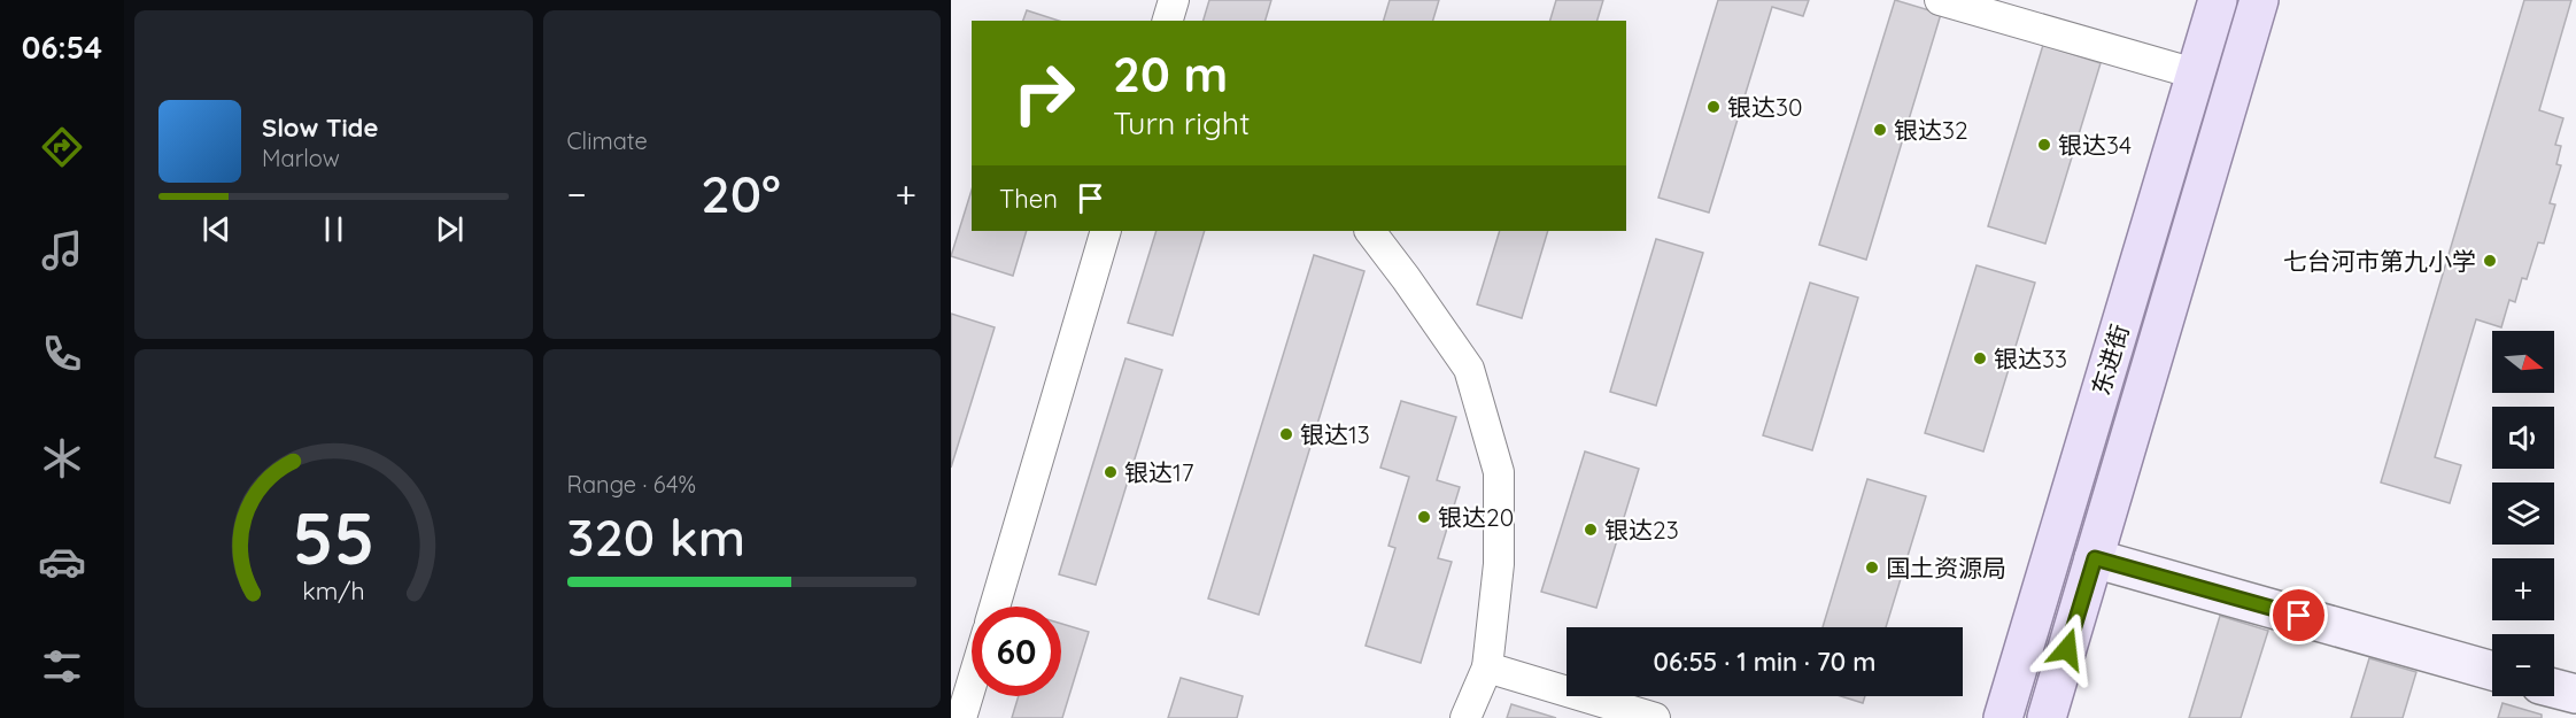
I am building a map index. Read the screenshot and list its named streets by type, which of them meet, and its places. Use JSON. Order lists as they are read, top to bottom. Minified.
{"streets":{"main road":["东进街"]},"places":["银达30","银达32","银达34","七台河市第九小学","银达33","银达13","银达17","银达20","银达23","国土资源局"],"north":"right","page":{"tabs":"06:54","tile":["Climate",["Range · 64%","320 km"]],"turn":["20 m","Turn right"],"song":["Slow Tide","Marlow"],"heat":["−","20°","+"],"then":"Then","map_buttons":["+","−"],"limit":"60","trip":"06:55 · 1 min · 70 m","gauge":["55","km/h"]}}
